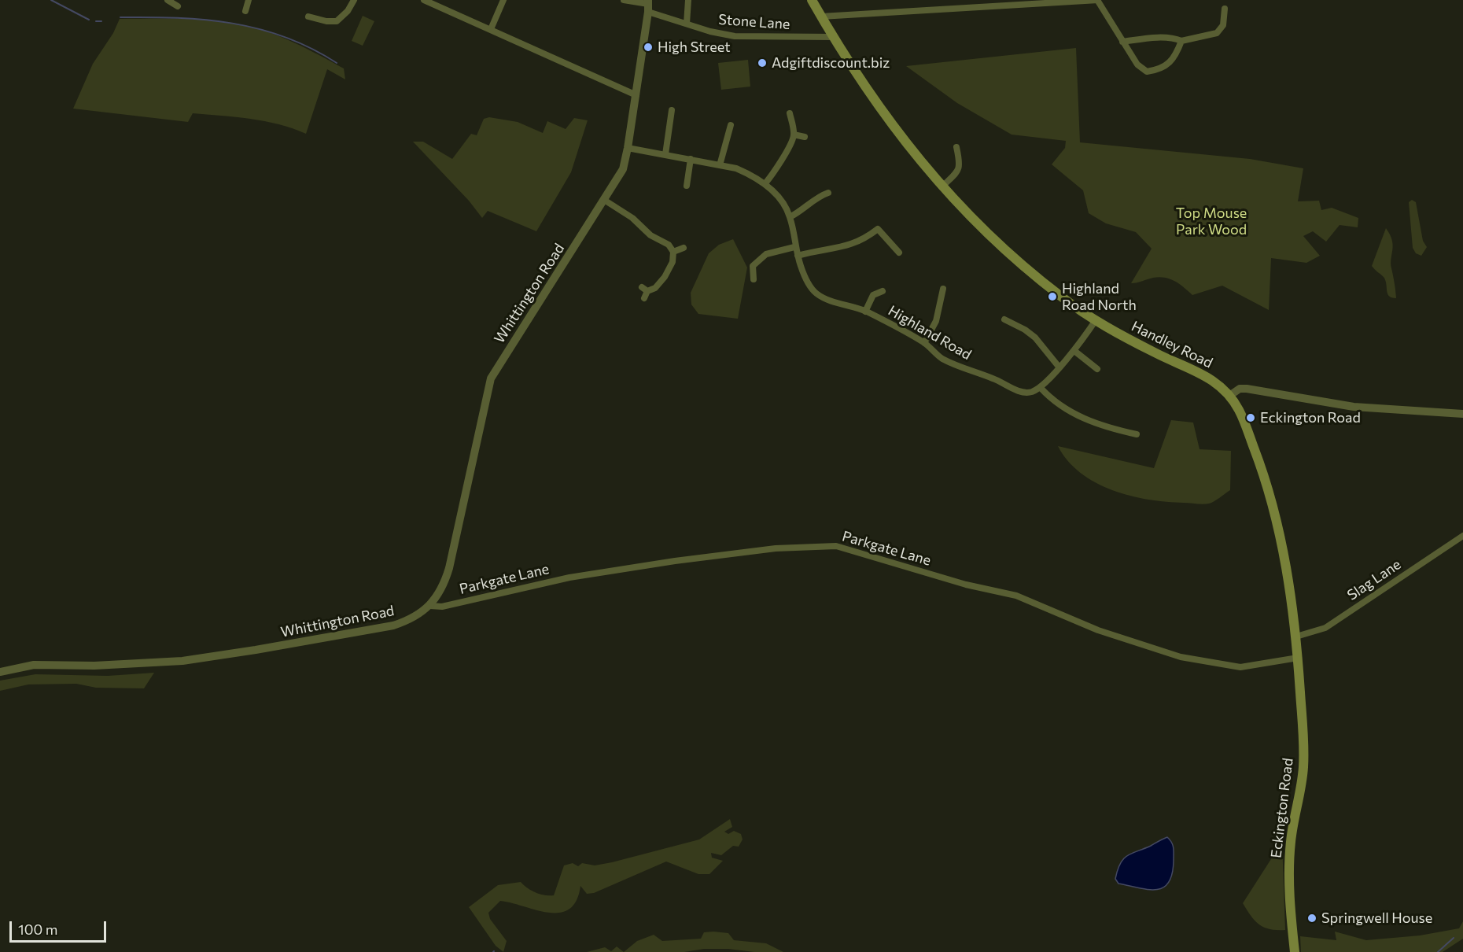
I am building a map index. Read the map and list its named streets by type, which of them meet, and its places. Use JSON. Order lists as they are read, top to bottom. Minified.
{"streets":{"main road":["Handley Road","Eckington Road"],"street":["Stone Lane","Whittington Road","Highland Road","Parkgate Lane","Slag Lane"]},"crossings":[["Stone Lane","Handley Road"],["Whittington Road","Parkgate Lane"],["Handley Road","Eckington Road"],["Parkgate Lane","Eckington Road"],["Slag Lane","Eckington Road"]],"parks":["Top Mouse Park Wood"],"places":["High Street","Adgiftdiscount.biz","Highland Road North","Eckington Road","Springwell House"],"scale_bar":"100 m"}
